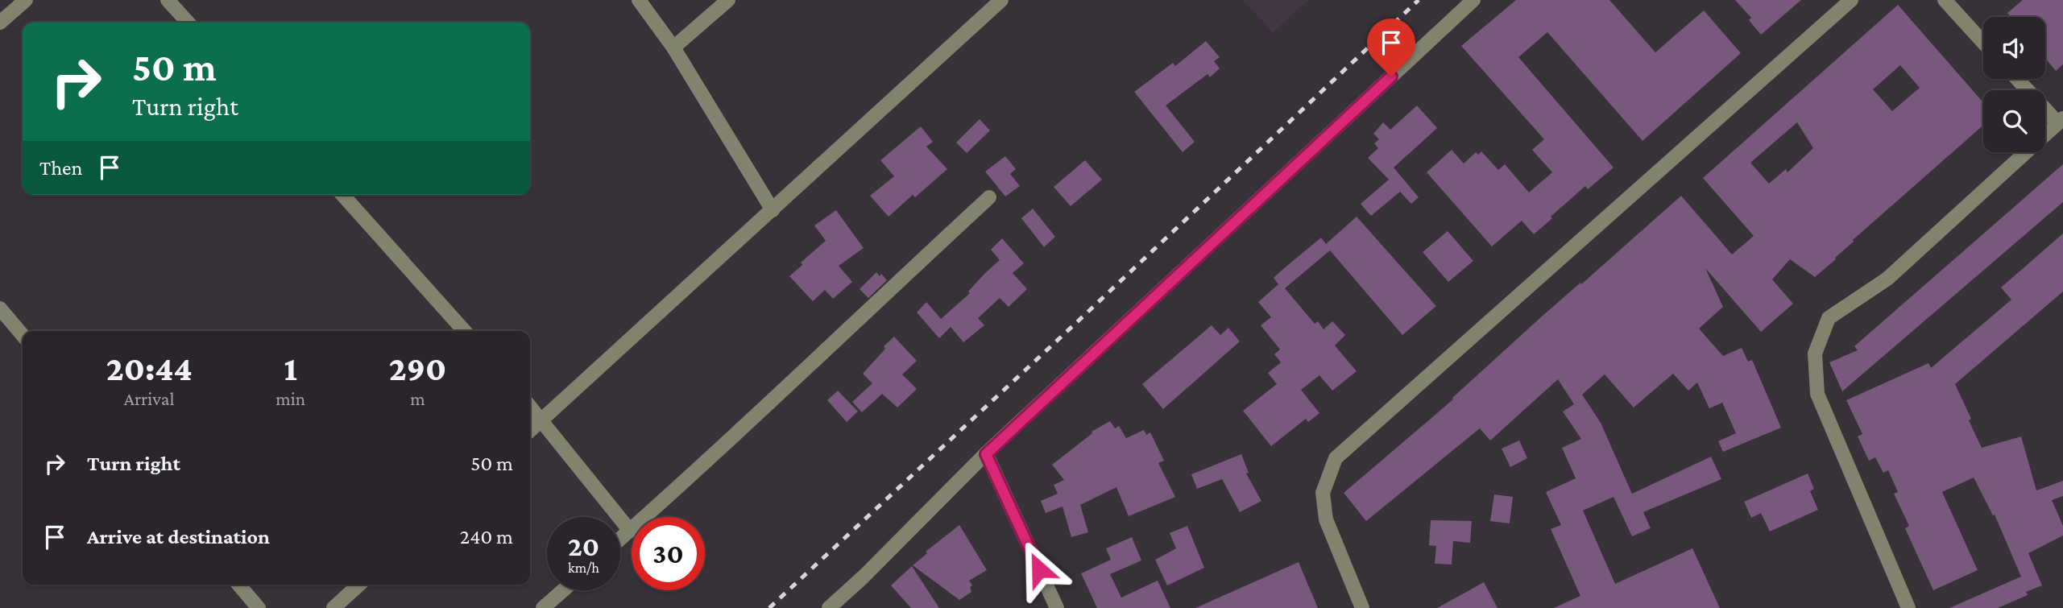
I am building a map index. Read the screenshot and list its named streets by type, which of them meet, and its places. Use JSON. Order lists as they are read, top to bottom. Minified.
{"page":{"turn":["50 m","Turn right"],"then":"Then","eta":["20:44","Arrival","1","min","290","m"],"list":[{"name":"Turn right","value":"50 m"},{"name":"Arrive at destination","value":"240 m"}],"speed":"20 km/h","limit":"30"}}
